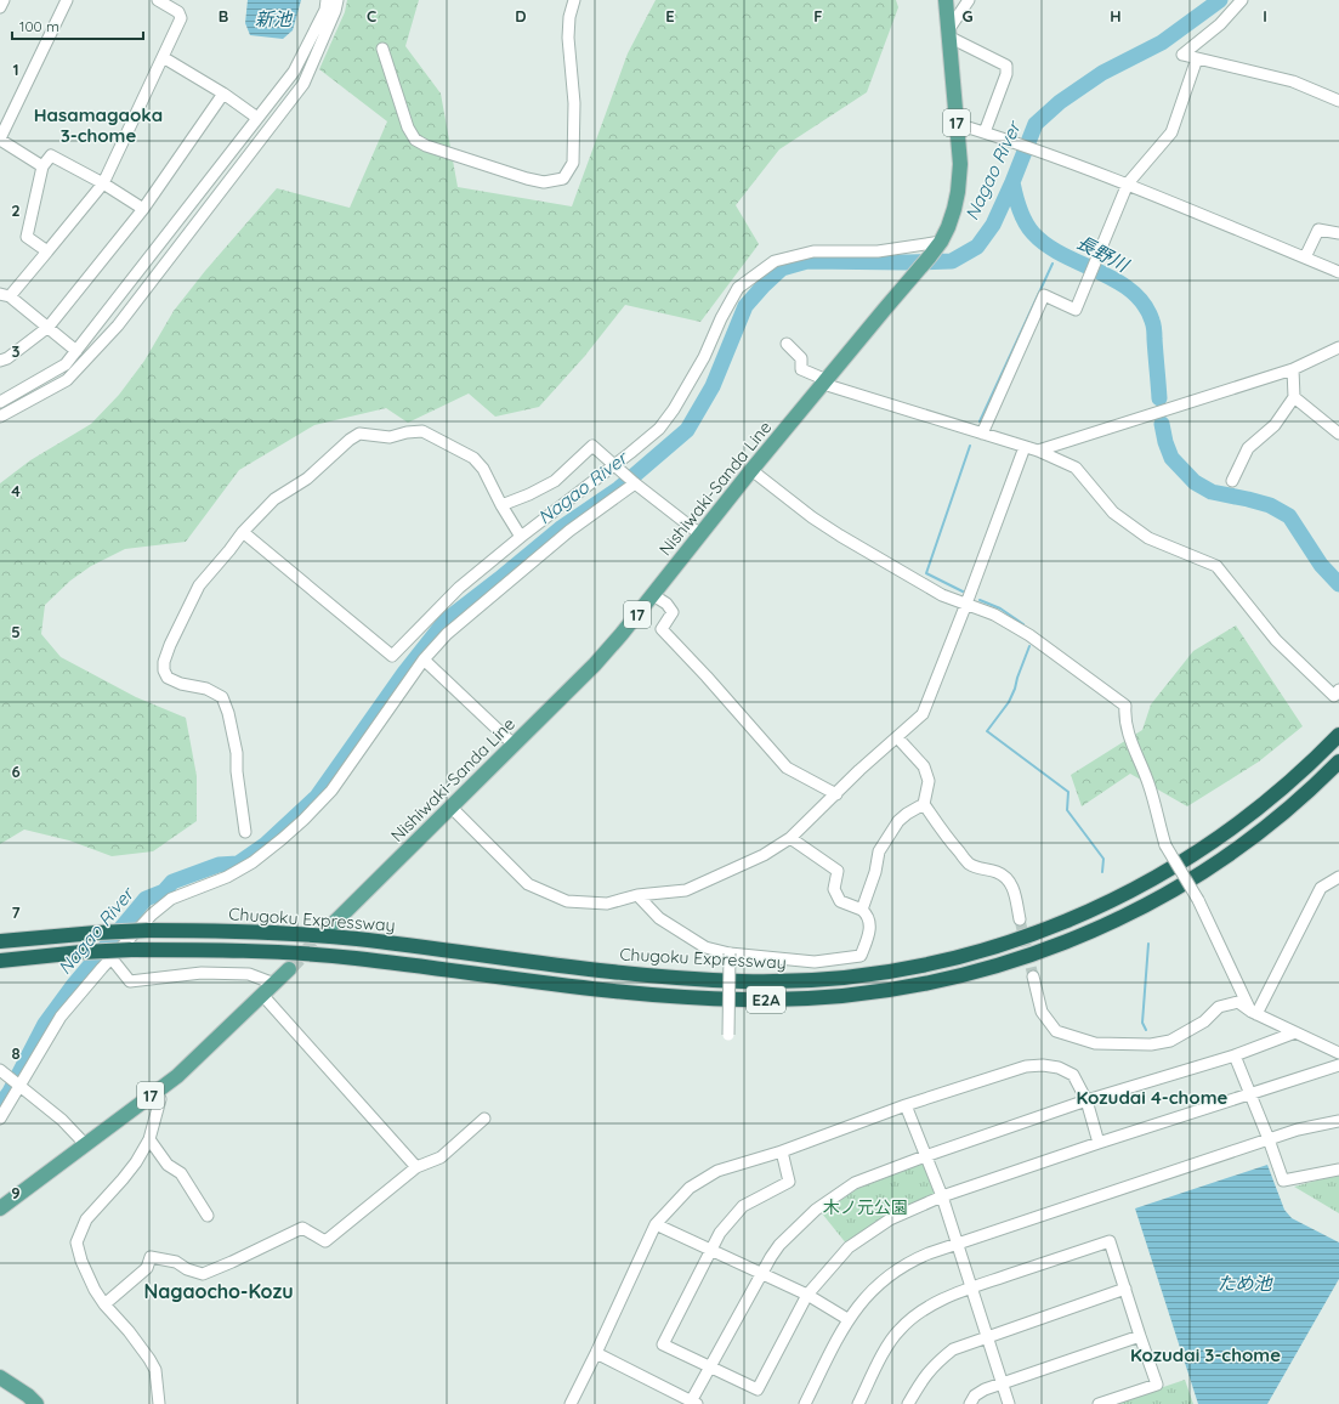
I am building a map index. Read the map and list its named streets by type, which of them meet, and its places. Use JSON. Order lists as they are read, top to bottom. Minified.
{"streets":{"highway":["Chugoku Expressway","E2A"],"main road":["17","Nishiwaki-Sanda Line"]},"districts":["Hasamagaoka 3-chome","Kozudai 4-chome","Nagaocho-Kozu","Kozudai 3-chome"],"water":["新池","Nagao River","長野川","ため池"],"parks":["木ノ元公園"],"scale_bar":"100 m","grid":{"columns":["B","C","D","E","F","G","H","I"],"rows":["1","2","3","4","5","6","7","8","9"]}}
